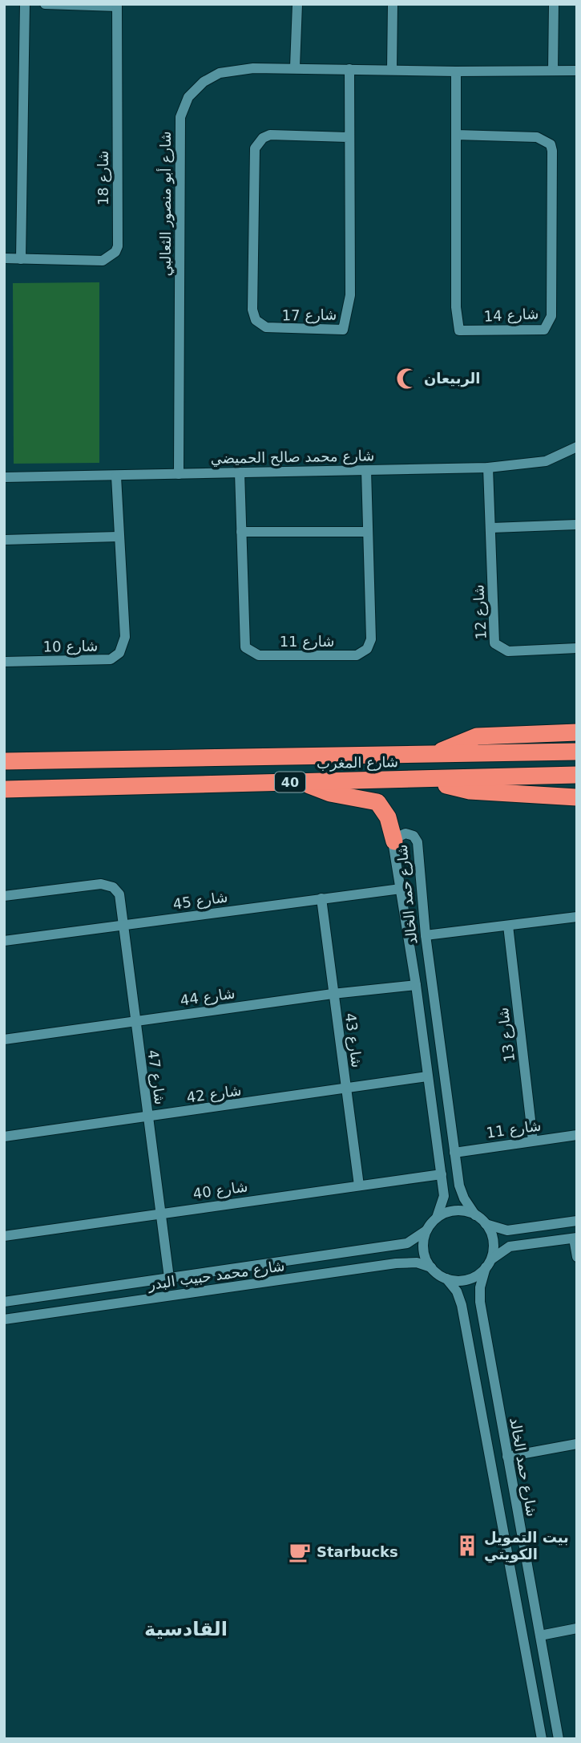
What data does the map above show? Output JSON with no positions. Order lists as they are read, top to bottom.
{
  "streets": {
    "highway": ["شارع المغرب", "40"],
    "street": [
      "شارع 18",
      "شارع أبو منصور الثعالبي",
      "شارع 17",
      "شارع 14",
      "شارع محمد صالح الحميضي",
      "شارع 12",
      "شارع 11",
      "شارع 10",
      "شارع حمد الخالد",
      "شارع 45",
      "شارع 44",
      "شارع 13",
      "شارع 43",
      "شارع 47",
      "شارع 42",
      "شارع 40",
      "شارع محمد حبيب البدر"
    ]
  },
  "crossings": [
    ["شارع أبو منصور الثعالبي", "شارع 17"],
    ["شارع أبو منصور الثعالبي", "شارع 14"],
    ["شارع أبو منصور الثعالبي", "شارع محمد صالح الحميضي"],
    ["شارع محمد صالح الحميضي", "شارع 12"],
    ["شارع محمد صالح الحميضي", "شارع 11"],
    ["شارع محمد صالح الحميضي", "شارع 10"],
    ["شارع 11", "شارع حمد الخالد"],
    ["شارع 11", "شارع 13"],
    ["شارع حمد الخالد", "شارع 45"],
    ["شارع حمد الخالد", "شارع 44"],
    ["شارع حمد الخالد", "شارع 42"],
    ["شارع حمد الخالد", "شارع 40"],
    ["شارع حمد الخالد", "شارع محمد حبيب البدر"],
    ["شارع 45", "شارع 43"],
    ["شارع 45", "شارع 47"],
    ["شارع 44", "شارع 43"],
    ["شارع 44", "شارع 47"],
    ["شارع 43", "شارع 42"],
    ["شارع 43", "شارع 40"],
    ["شارع 47", "شارع 42"],
    ["شارع 47", "شارع 40"],
    ["شارع 47", "شارع محمد حبيب البدر"]
  ],
  "districts": ["القادسية"],
  "places": {
    "mosque": ["الربيعان"],
    "building": ["بيت التمويل الكويتي"],
    "cafe": ["Starbucks"]
  }
}
